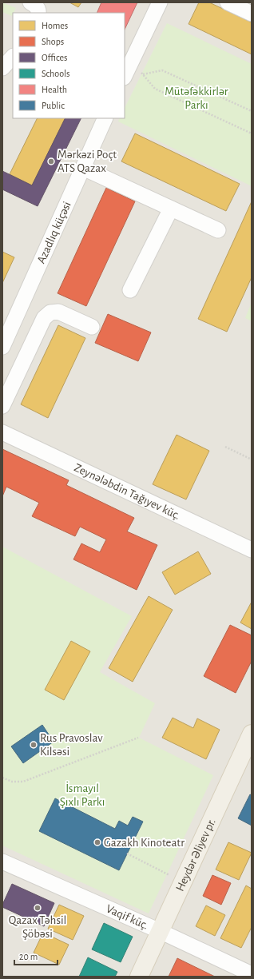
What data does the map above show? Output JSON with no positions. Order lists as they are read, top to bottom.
{
  "streets": {
    "main road": ["Heydər Əliyev pr."],
    "street": ["Azadlıq küçəsi", "Zeynələbdin Tağıyev küç.", "Vaqif küç."]
  },
  "crossings": [
    ["Heydər Əliyev pr.", "Vaqif küç."]
  ],
  "parks": ["Mütəfəkkirlər Parkı", "İsmayıl Şıxlı Parkı"],
  "places": [
    "Mərkəzi Poçt ATS Qazax",
    "Rus Pravoslav Kilsəsi",
    "Gazakh Kinoteatr",
    "Qazax Təhsil Şöbəsi"
  ],
  "legend": [
    "Homes",
    "Shops",
    "Offices",
    "Schools",
    "Health",
    "Public"
  ],
  "scale_bar": "20 m"
}
